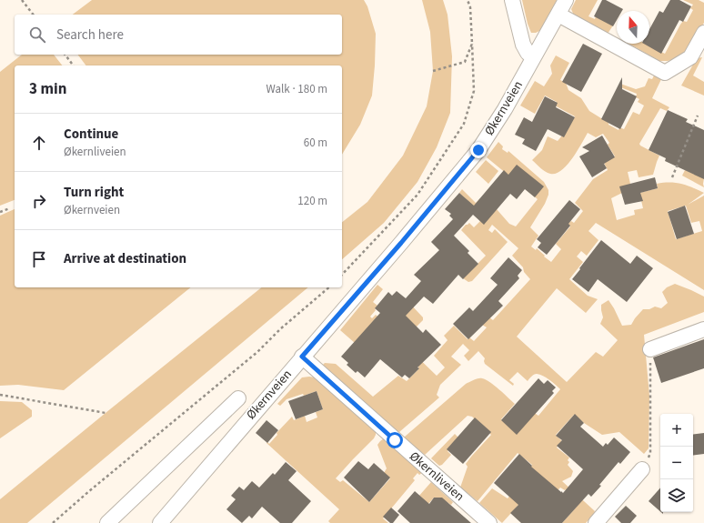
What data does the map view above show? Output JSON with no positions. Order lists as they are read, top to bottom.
{
  "streets": {
    "street": ["Økernveien", "Økernliveien"]
  },
  "crossings": [
    ["Økernveien", "Økernliveien"]
  ],
  "north": "top",
  "page": {
    "search": "Search here",
    "heading": ["3 min", "Walk · 180 m"],
    "list": [
      ["Continue", "Økernliveien", "60 m"],
      ["Turn right", "Økernveien", "120 m"],
      "Arrive at destination"
    ],
    "map_buttons": ["+", "−"]
  }
}
